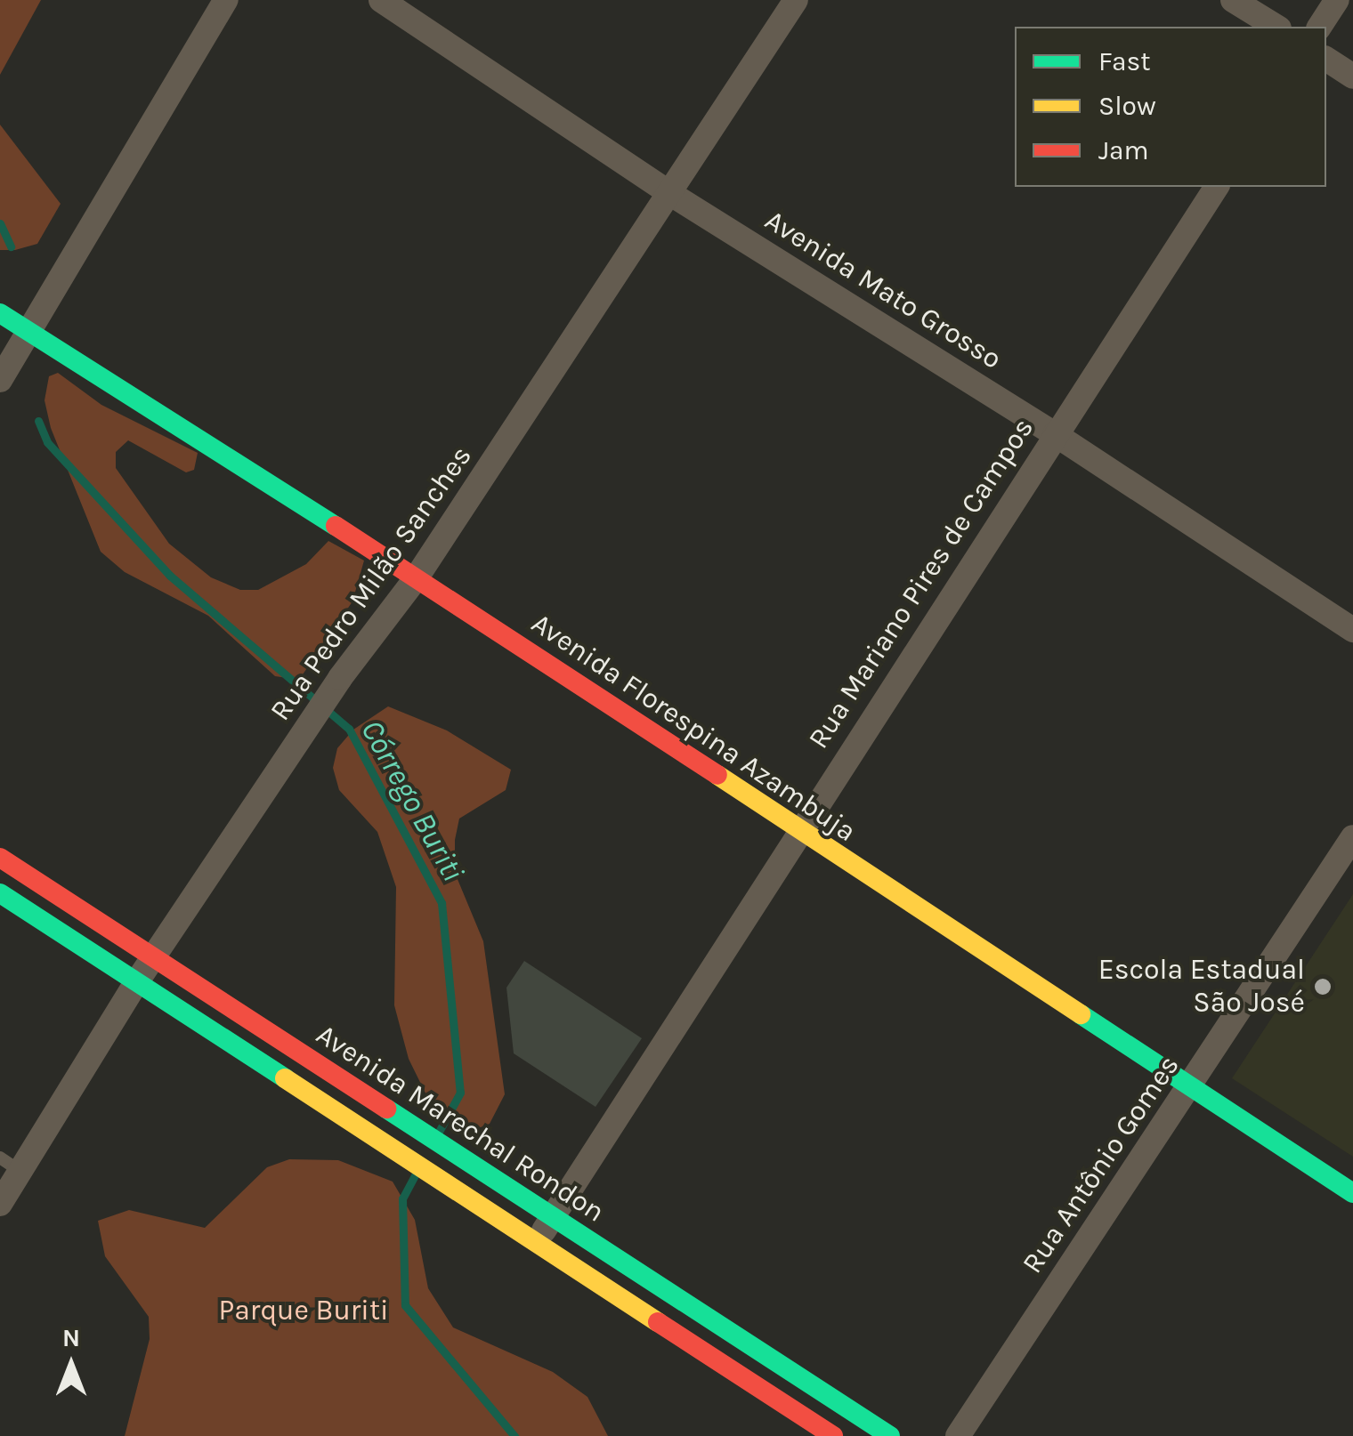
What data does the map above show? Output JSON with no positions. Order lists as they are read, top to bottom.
{
  "streets": {
    "main road": ["Avenida Florespina Azambuja", "Avenida Marechal Rondon"],
    "street": [
      "Avenida Mato Grosso",
      "Rua Pedro Milão Sanches",
      "Rua Mariano Pires de Campos",
      "Rua Antônio Gomes"
    ]
  },
  "crossings": [
    ["Avenida Mato Grosso", "Rua Pedro Milão Sanches"],
    ["Avenida Mato Grosso", "Rua Mariano Pires de Campos"],
    ["Rua Pedro Milão Sanches", "Avenida Florespina Azambuja"],
    ["Rua Pedro Milão Sanches", "Avenida Marechal Rondon"],
    ["Rua Mariano Pires de Campos", "Avenida Florespina Azambuja"],
    ["Rua Mariano Pires de Campos", "Avenida Marechal Rondon"],
    ["Avenida Florespina Azambuja", "Rua Antônio Gomes"]
  ],
  "water": ["Córrego Buriti"],
  "parks": ["Parque Buriti"],
  "places": ["Escola Estadual São José"],
  "legend": ["Fast", "Slow", "Jam"],
  "north": "top"
}
